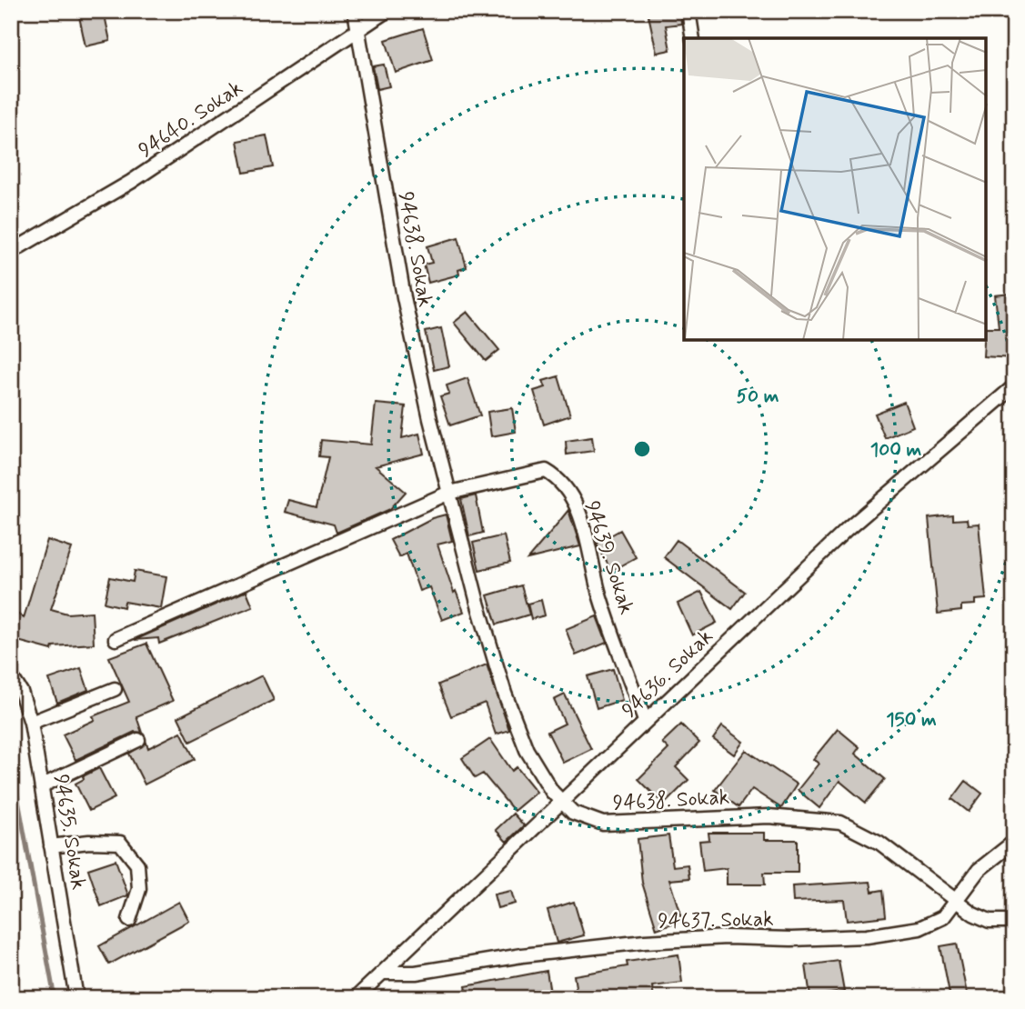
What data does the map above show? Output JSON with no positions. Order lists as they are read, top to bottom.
{
  "streets": {
    "street": [
      "94640. Sokak",
      "94638. Sokak",
      "94639. Sokak",
      "94636. Sokak",
      "94635. Sokak",
      "94637. Sokak"
    ]
  },
  "crossings": [
    ["94640. Sokak", "94638. Sokak"],
    ["94638. Sokak", "94639. Sokak"],
    ["94638. Sokak", "94636. Sokak"],
    ["94638. Sokak", "94637. Sokak"],
    ["94639. Sokak", "94636. Sokak"],
    ["94636. Sokak", "94637. Sokak"]
  ],
  "rings": ["50 m", "100 m", "150 m"]
}
